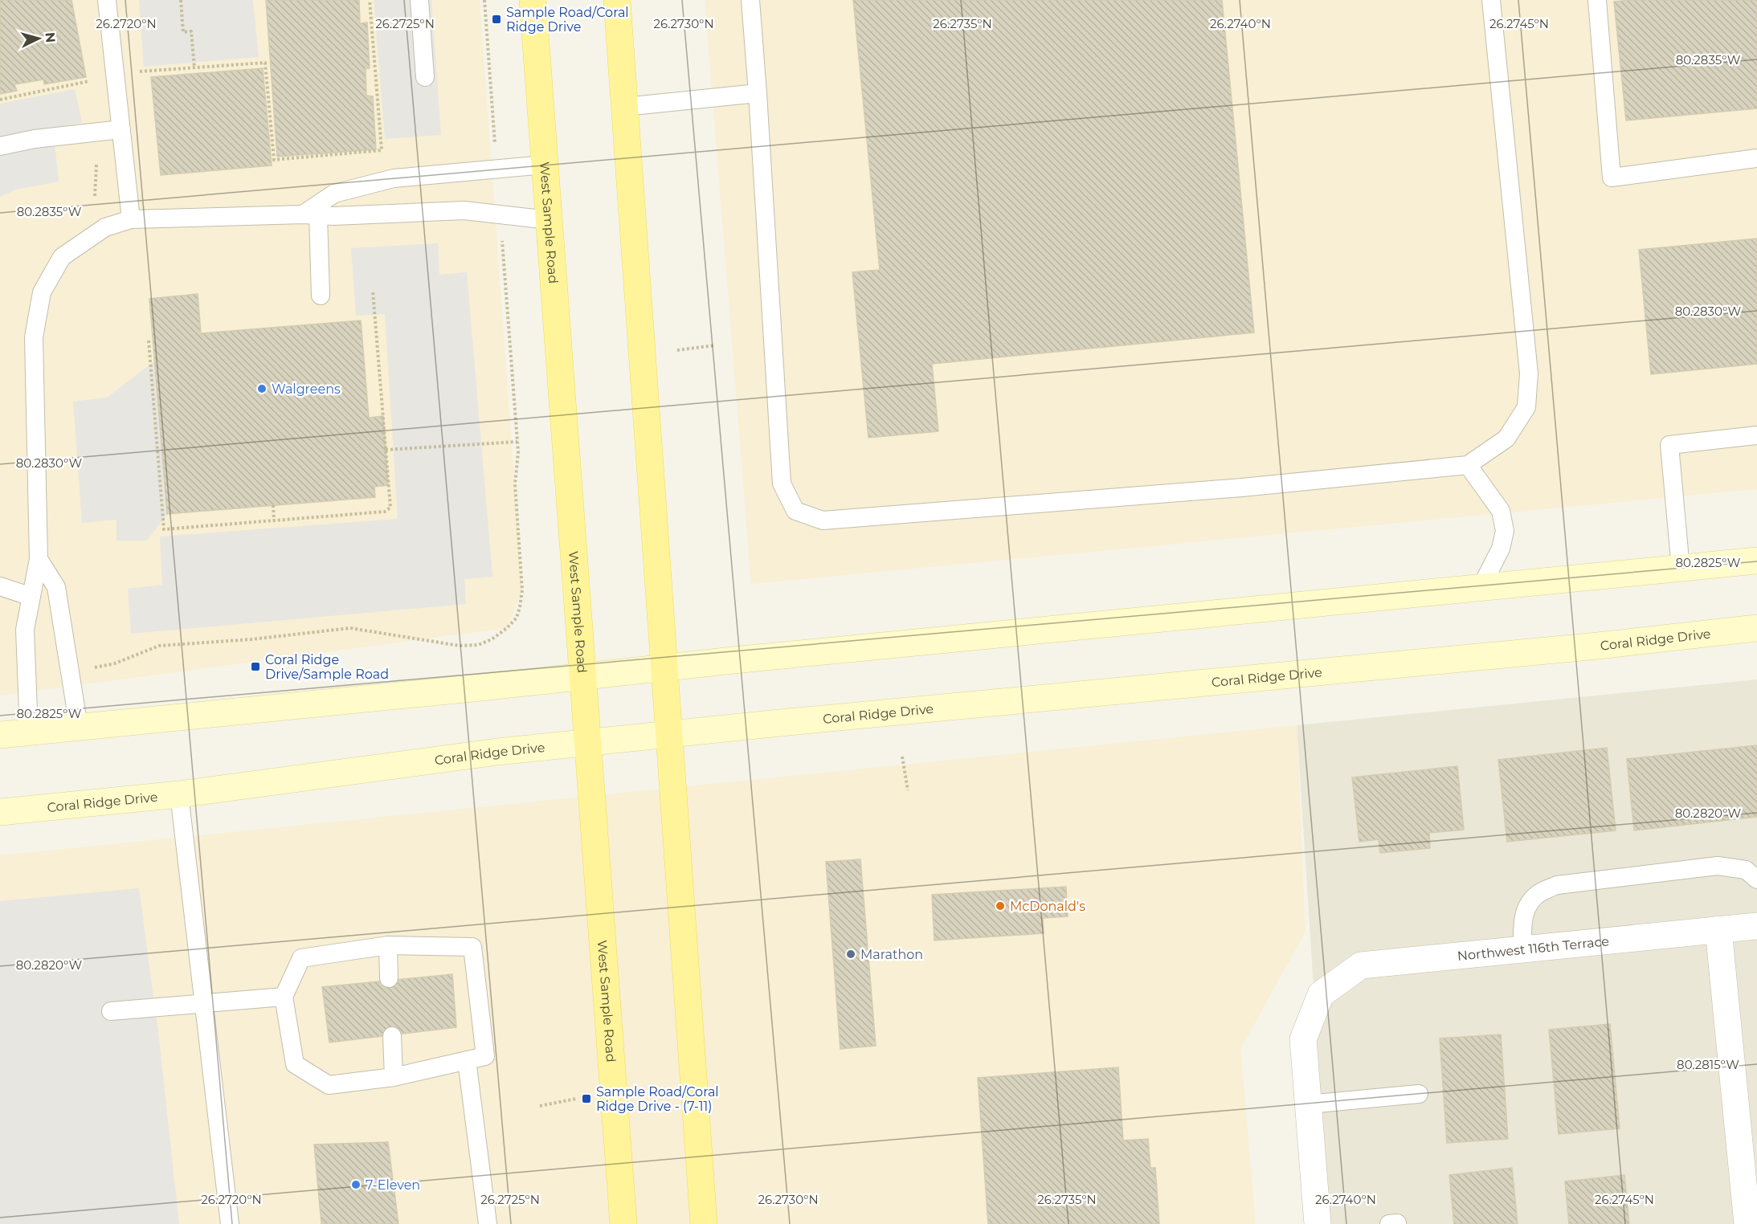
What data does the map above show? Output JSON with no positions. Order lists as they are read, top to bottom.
{
  "streets": {
    "main road": ["West Sample Road", "Coral Ridge Drive"],
    "street": ["Northwest 116th Terrace"]
  },
  "crossings": [
    ["West Sample Road", "Coral Ridge Drive"]
  ],
  "places": {
    "transit": ["Sample Road/Coral Ridge Drive", "Coral Ridge Drive/Sample Road", "Sample Road/Coral Ridge Drive - (7-11)"],
    "other": [
      "Walgreens",
      "McDonald's",
      "Marathon",
      "7-Eleven"
    ]
  },
  "north": "right",
  "coordinates": [
    "26.2720°N",
    "26.2725°N",
    "26.2730°N",
    "26.2735°N",
    "26.2740°N",
    "26.2745°N",
    "80.2835°W",
    "80.2830°W",
    "80.2825°W",
    "80.2820°W",
    "80.2815°W"
  ]
}
